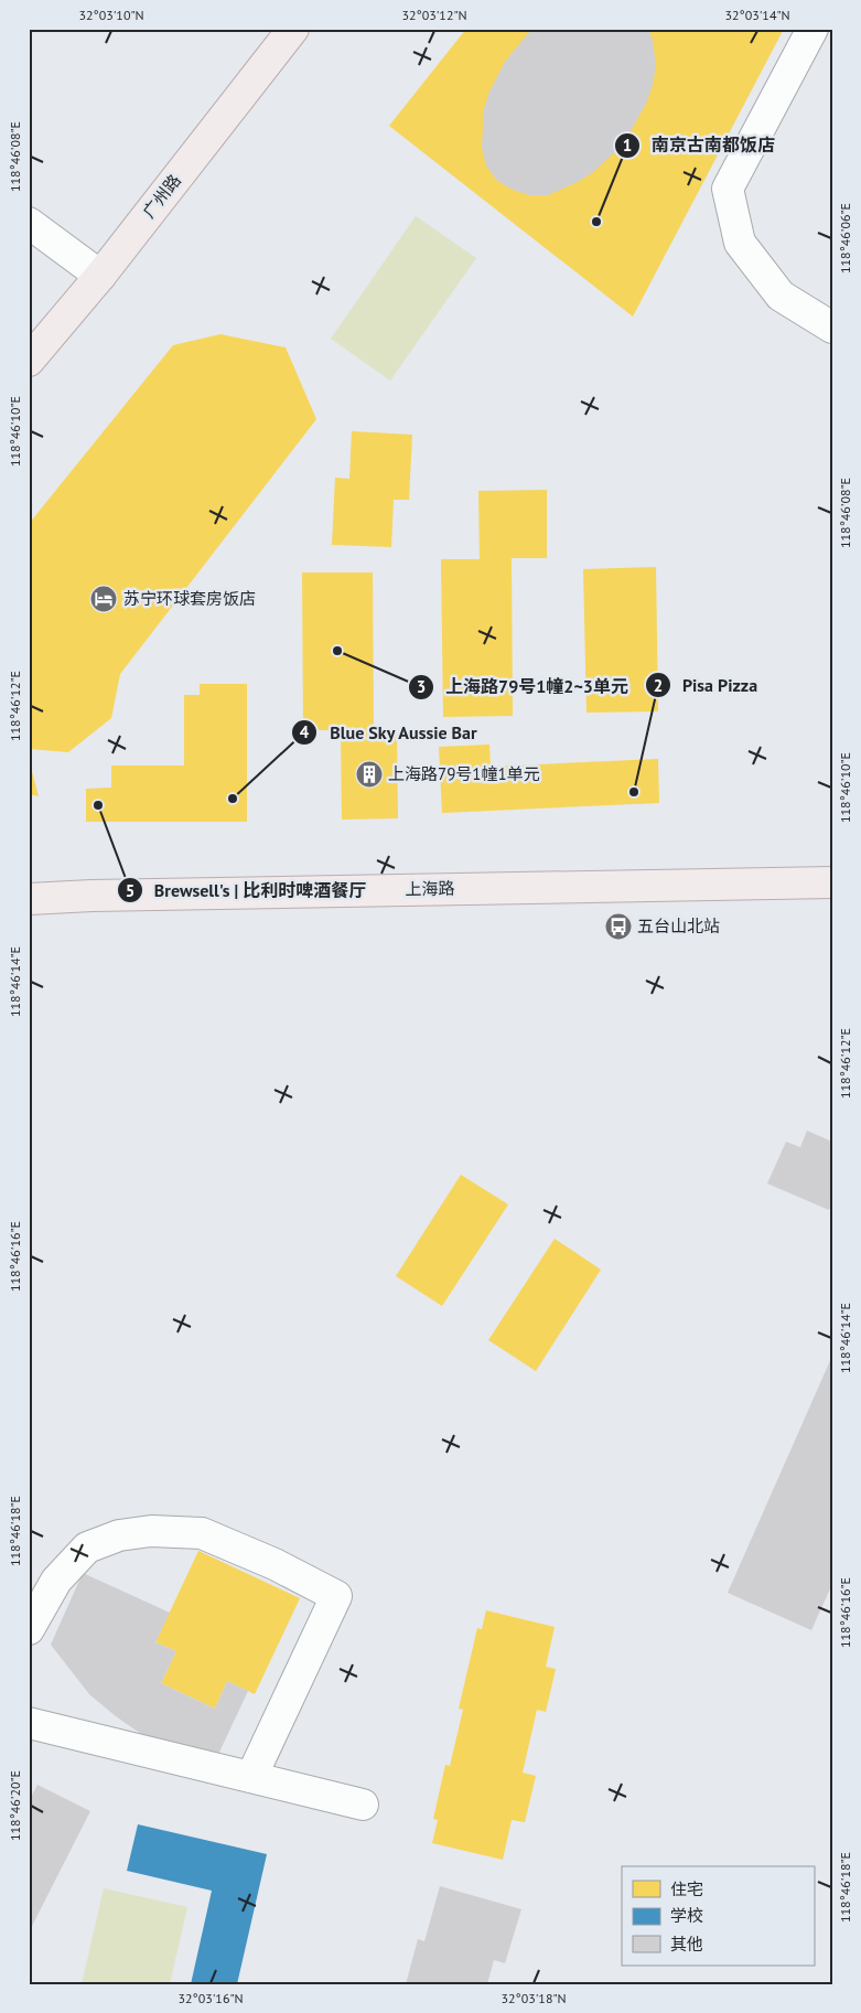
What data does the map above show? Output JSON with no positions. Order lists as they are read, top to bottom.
{
  "streets": {
    "main road": ["广州路", "上海路"]
  },
  "places": {
    "other": [
      "南京古南都饭店",
      "上海路79号1幢2~3单元",
      "Pisa Pizza",
      "Blue Sky Aussie Bar",
      "Brewsell's | 比利时啤酒餐厅"
    ],
    "hotel": ["苏宁环球套房饭店"],
    "building": ["上海路79号1幢1单元"],
    "bus stop": ["五台山北站"]
  },
  "legend": ["住宅", "学校", "其他"],
  "coordinates": [
    "32°03'10\"N",
    "32°03'12\"N",
    "32°03'14\"N",
    "118°46'08\"E",
    "118°46'06\"E",
    "118°46'10\"E",
    "118°46'12\"E",
    "118°46'14\"E",
    "118°46'16\"E",
    "118°46'18\"E",
    "118°46'20\"E",
    "32°03'16\"N",
    "32°03'18\"N"
  ]
}
